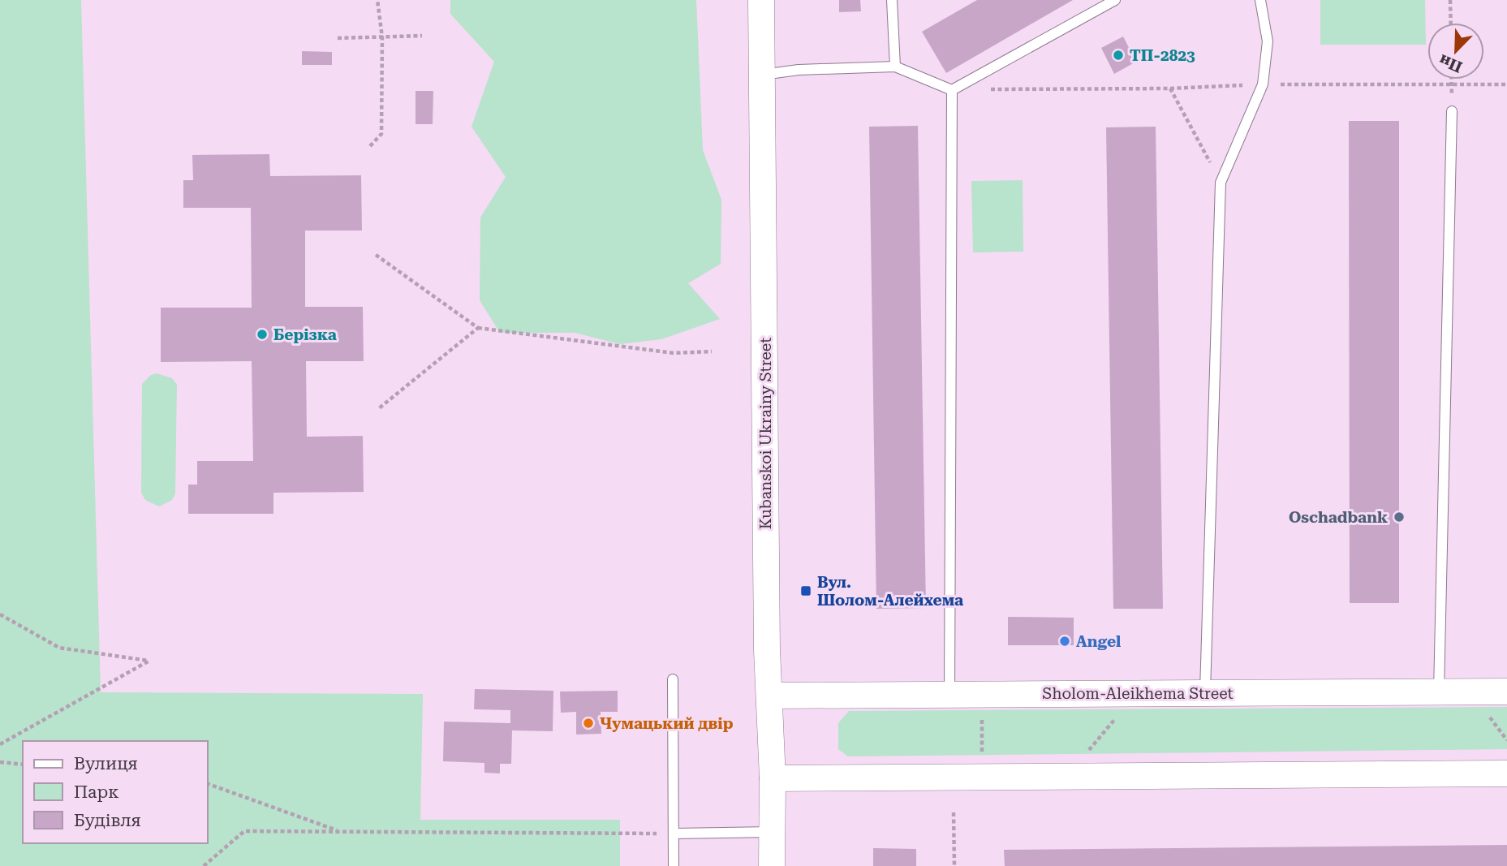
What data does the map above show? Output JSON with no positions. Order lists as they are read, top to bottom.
{
  "streets": {
    "street": ["Kubanskoi Ukrainy Street", "Sholom-Aleikhema Street"]
  },
  "crossings": [
    ["Kubanskoi Ukrainy Street", "Sholom-Aleikhema Street"]
  ],
  "places": {
    "other": [
      "ТП-2823",
      "Берізка",
      "Oschadbank",
      "Angel",
      "Чумацький двір"
    ],
    "transit": ["Вул. Шолом-Алейхема"]
  },
  "legend": ["Вулиця", "Парк", "Будівля"],
  "north": "bottom left"
}
